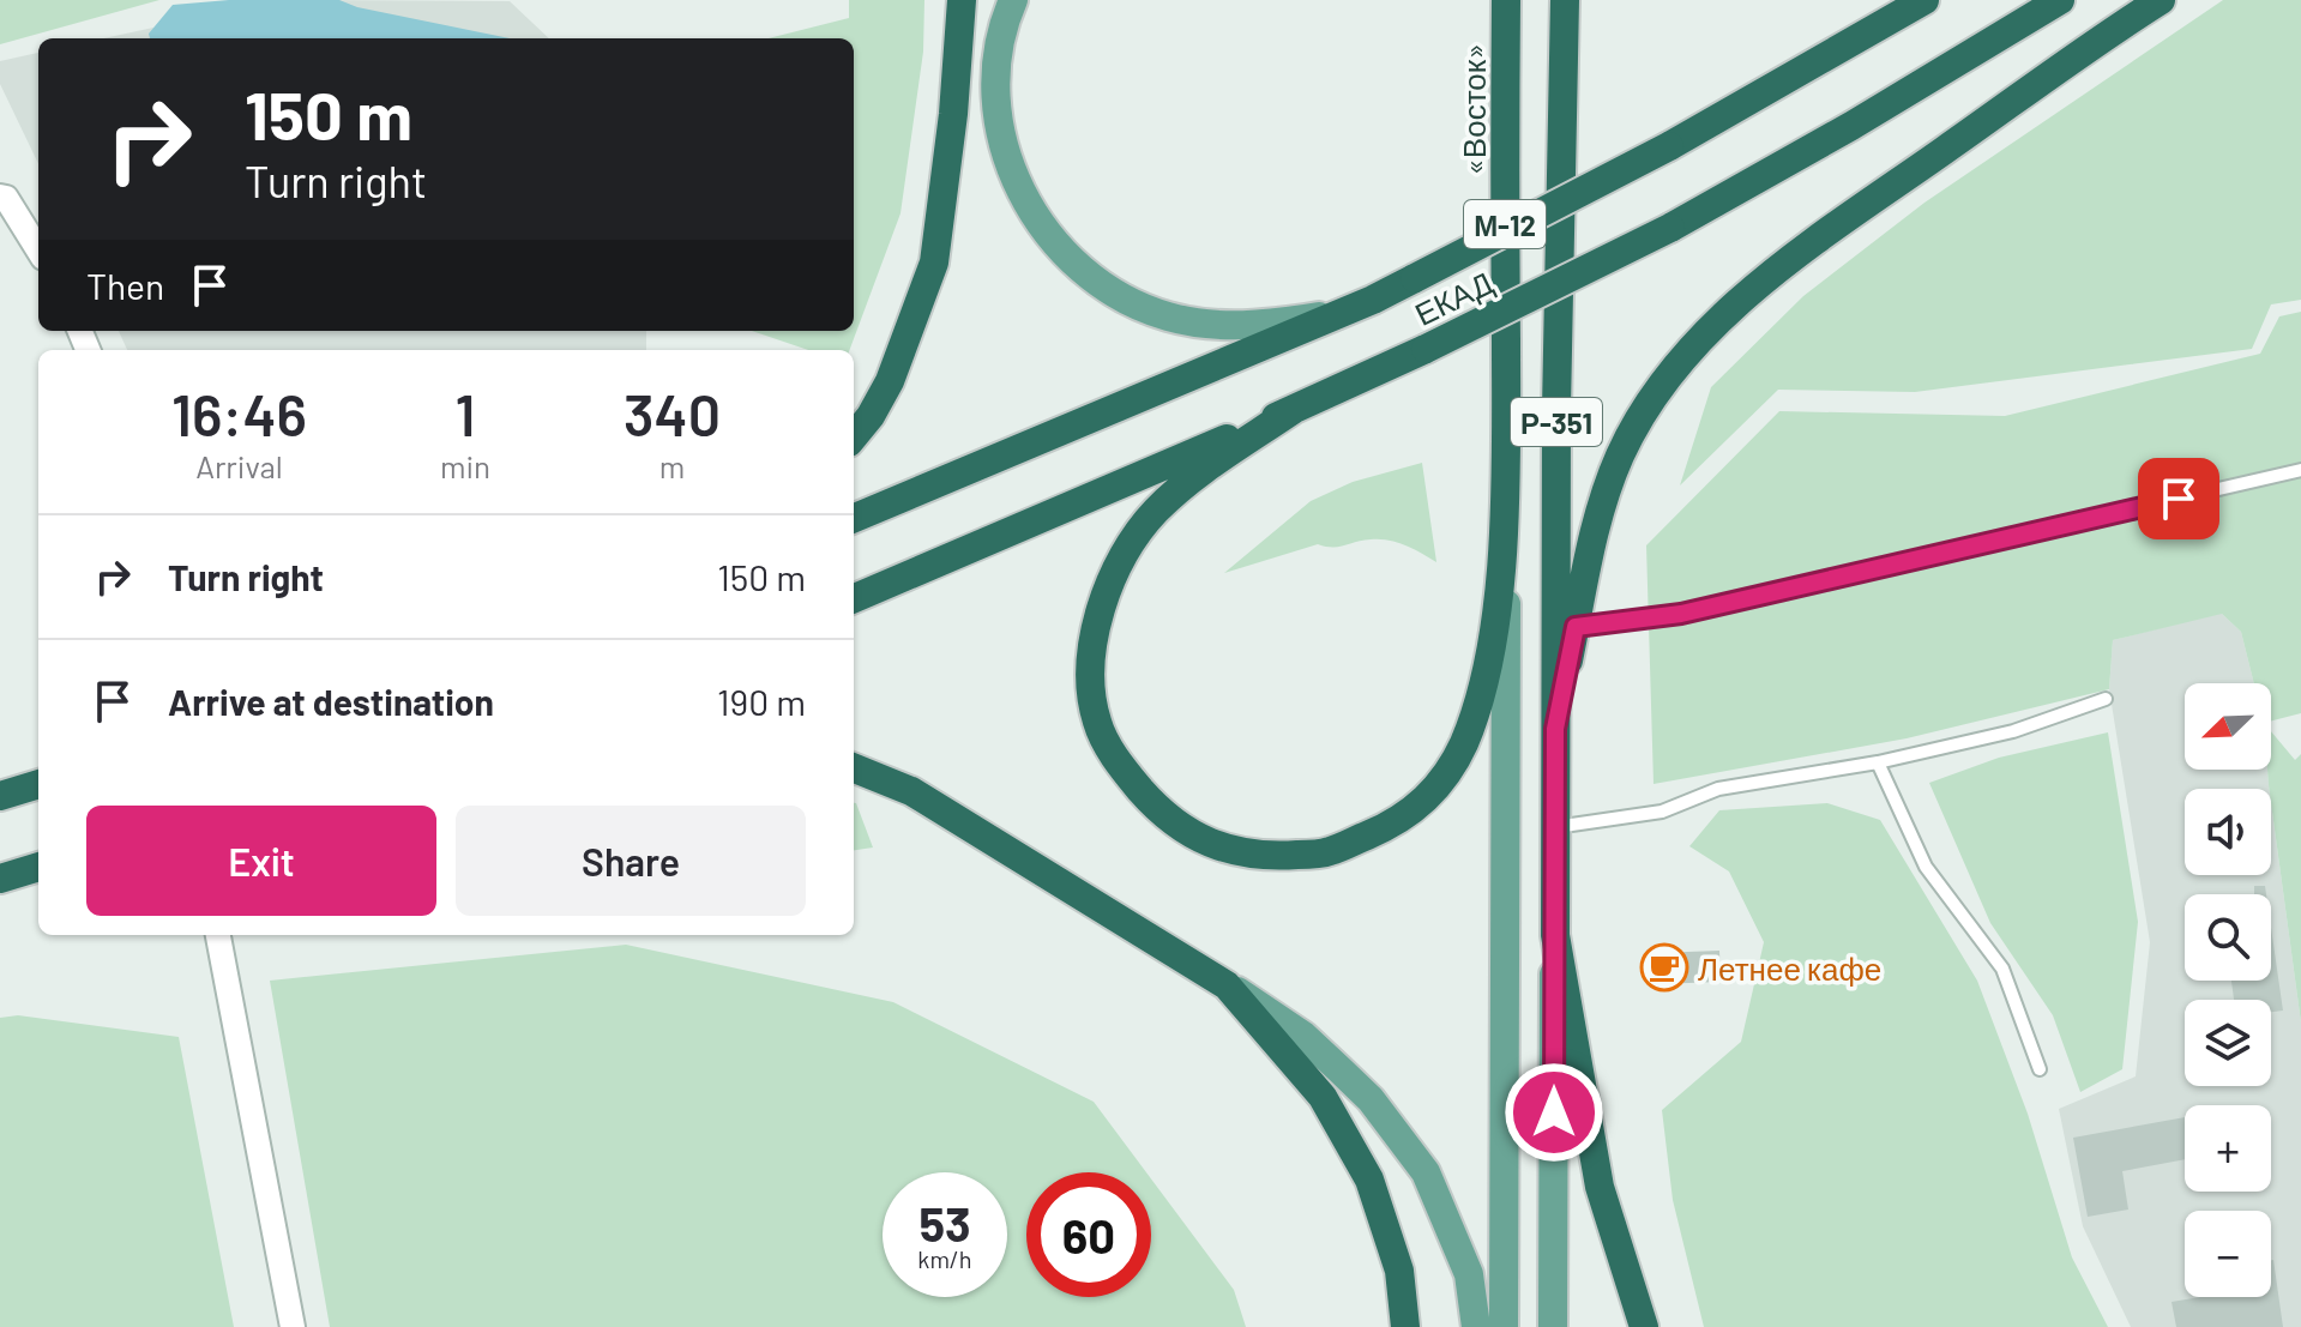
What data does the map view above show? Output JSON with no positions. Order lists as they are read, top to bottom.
{
  "streets": {
    "highway": [
      "«Восток»",
      "М-12",
      "ЕКАД",
      "Р-351"
    ]
  },
  "crossings": [
    ["«Восток»", "ЕКАД"],
    ["«Восток»", "Р-351"]
  ],
  "places": {
    "cafe": ["Летнее кафе"]
  },
  "north": "bottom left",
  "page": {
    "turn": ["150 m", "Turn right"],
    "then": "Then",
    "eta": [
      "16:46",
      "Arrival",
      "1",
      "min",
      "340",
      "m"
    ],
    "list": [
      {
        "name": "Turn right",
        "value": "150 m"
      },
      {
        "name": "Arrive at destination",
        "value": "190 m"
      }
    ],
    "map_buttons": ["+", "−"],
    "buttons": ["Exit", "Share"],
    "speed": "53 km/h",
    "limit": "60"
  }
}
